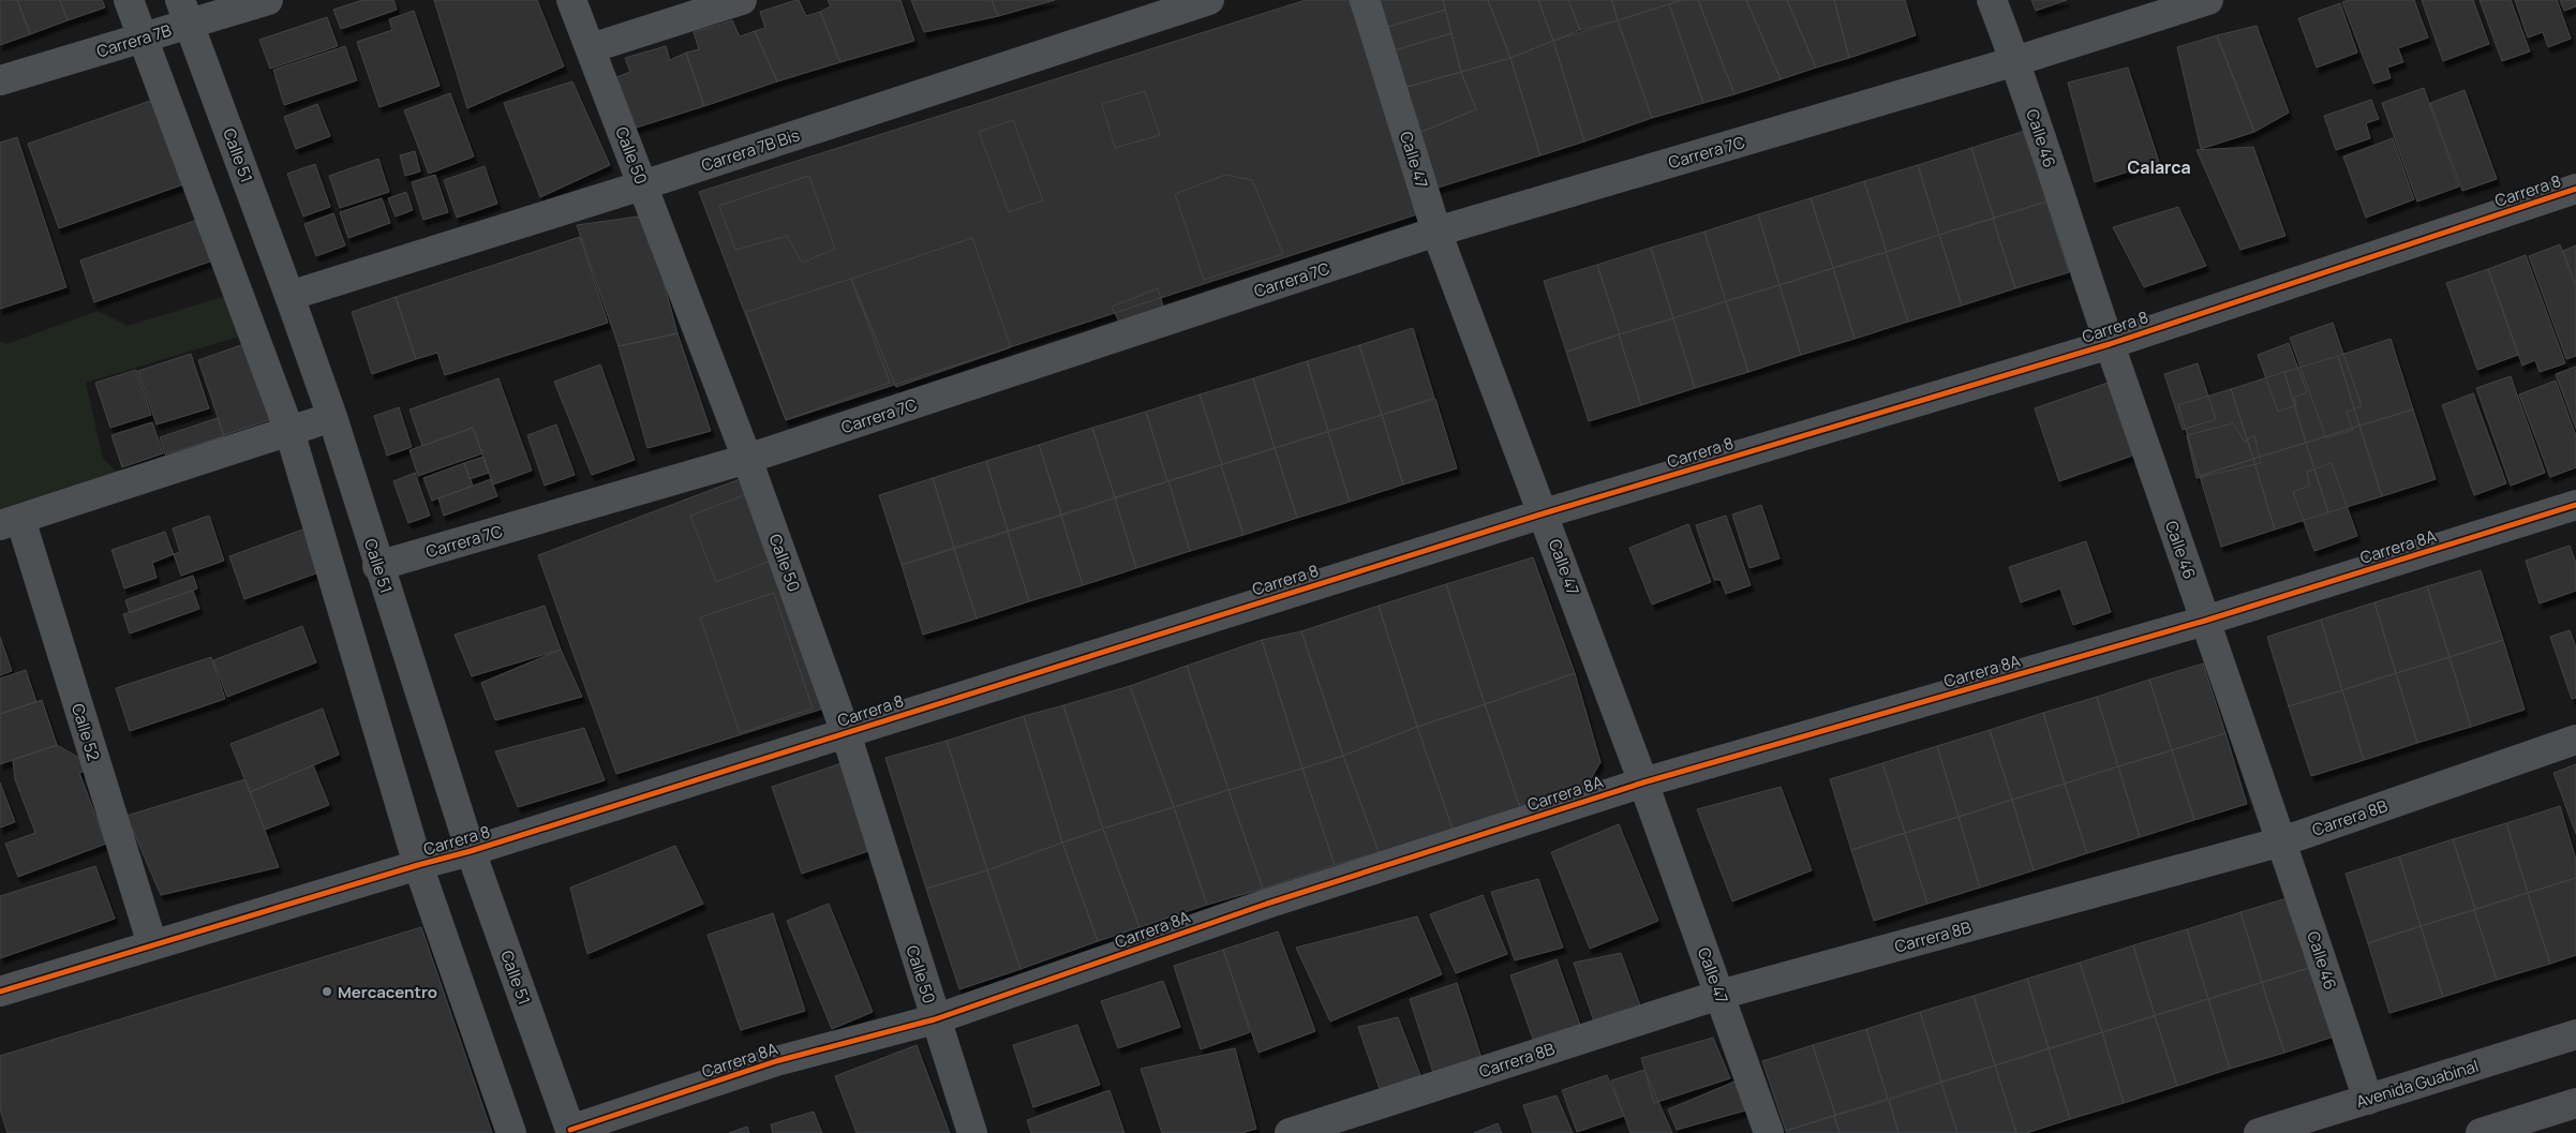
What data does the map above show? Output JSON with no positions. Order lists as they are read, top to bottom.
{
  "streets": {
    "main road": ["Avenida Guabinal"],
    "street": [
      "Carrera 7B",
      "Calle 46",
      "Carrera 7B Bis",
      "Carrera 7C",
      "Calle 51",
      "Calle 50",
      "Calle 47",
      "Carrera 8",
      "Carrera 8A",
      "Calle 52",
      "Carrera 8B"
    ]
  },
  "crossings": [
    ["Carrera 7B", "Calle 51"],
    ["Calle 46", "Carrera 7C"],
    ["Calle 46", "Carrera 8"],
    ["Calle 46", "Carrera 8A"],
    ["Calle 46", "Carrera 8B"],
    ["Calle 46", "Avenida Guabinal"],
    ["Carrera 7B Bis", "Calle 51"],
    ["Carrera 7B Bis", "Calle 50"],
    ["Carrera 7C", "Calle 51"],
    ["Carrera 7C", "Calle 50"],
    ["Carrera 7C", "Calle 47"],
    ["Calle 51", "Carrera 8"],
    ["Calle 51", "Carrera 8A"],
    ["Calle 50", "Carrera 8"],
    ["Calle 50", "Carrera 8A"],
    ["Calle 47", "Carrera 8"],
    ["Calle 47", "Carrera 8A"],
    ["Calle 47", "Carrera 8B"],
    ["Carrera 8", "Calle 52"]
  ],
  "districts": ["Calarca"],
  "places": ["Mercacentro"]
}
